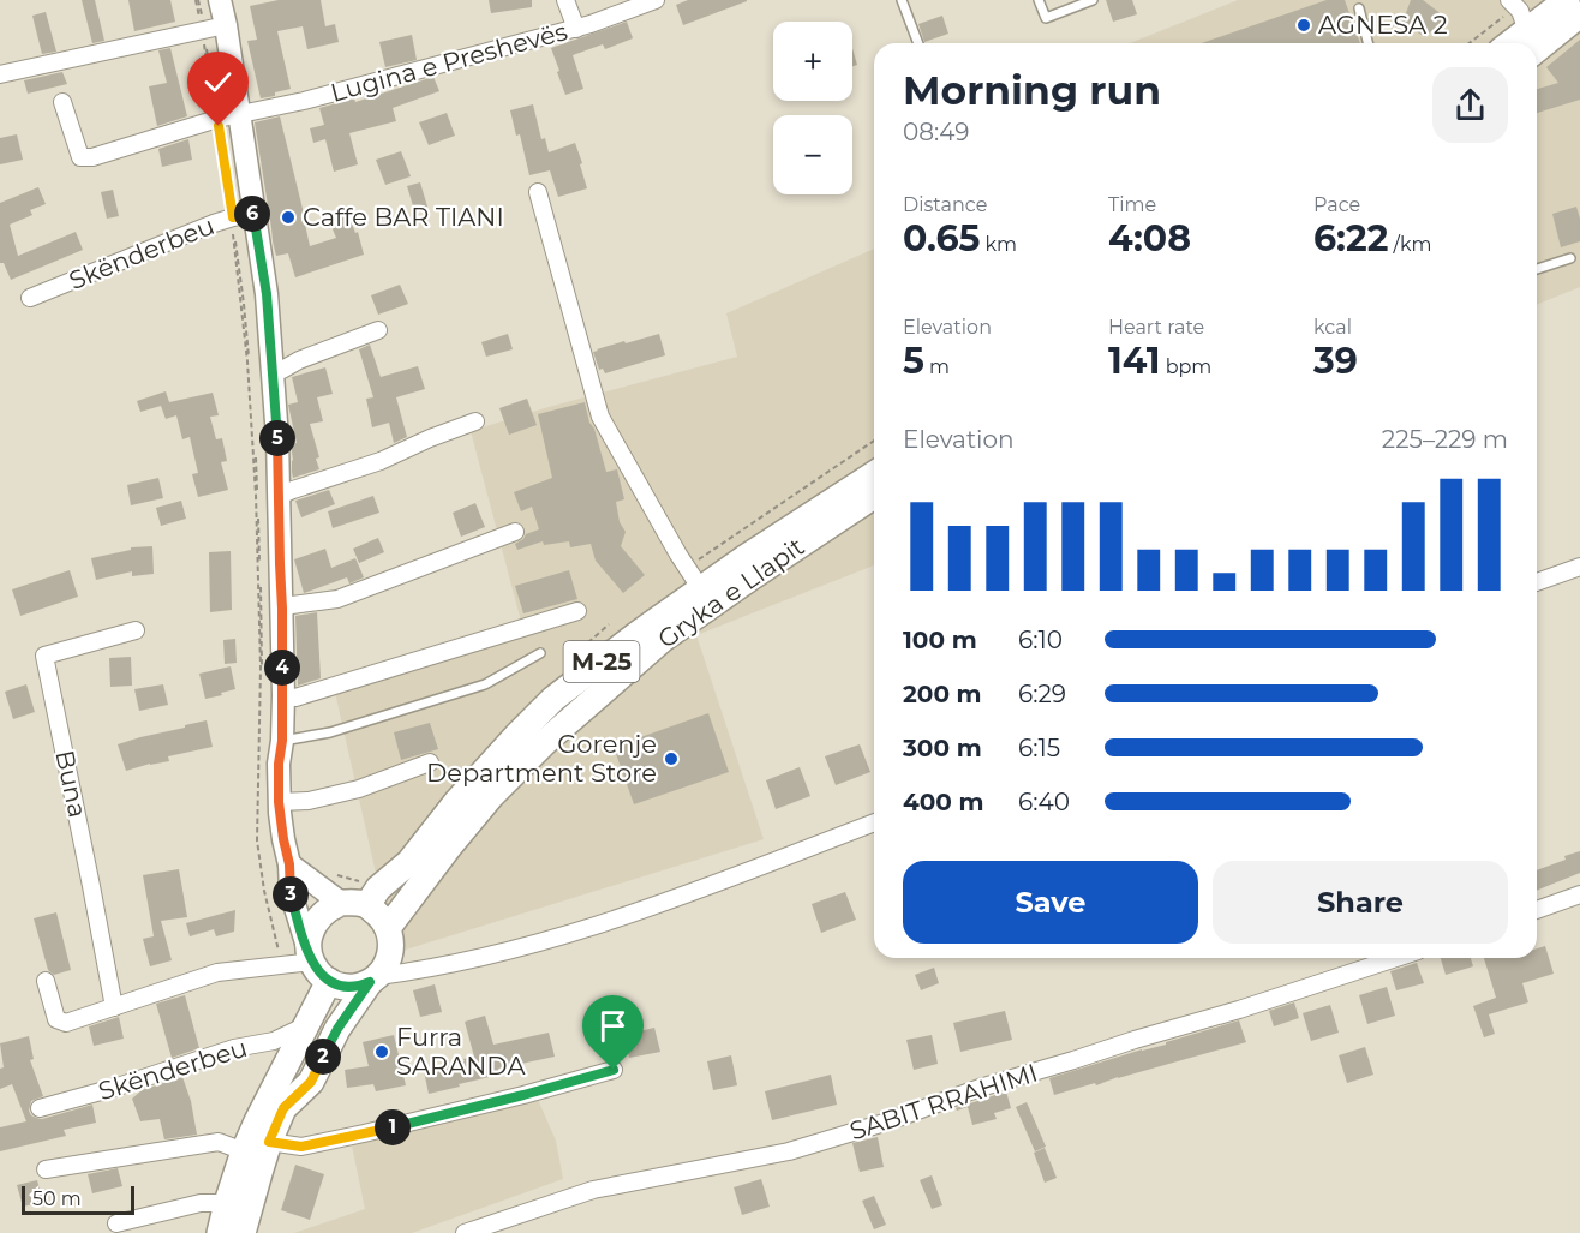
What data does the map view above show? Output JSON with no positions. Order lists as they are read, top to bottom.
{
  "streets": {
    "main road": ["Gryka e Llapit", "M-25"],
    "street": [
      "Lugina e Preshevës",
      "Skënderbeu",
      "Buna",
      "SABIT RRAHIMI"
    ]
  },
  "places": [
    "AGNESA 2",
    "Caffe BAR TIANI",
    "Gorenje Department Store",
    "Furra SARANDA"
  ],
  "scale_bar": "50 m",
  "page": {
    "map_buttons": ["+", "−"],
    "heading": ["Morning run", "08:49"],
    "stats": [
      ["Distance", "0.65 km"],
      ["Time", "4:08"],
      ["Pace", "6:22 /km"],
      ["Elevation", "5 m"],
      ["Heart rate", "141 bpm"],
      ["kcal", "39"]
    ],
    "pins": [
      "6",
      "5",
      "4",
      "3",
      "2",
      "1"
    ],
    "chart": ["Elevation", "225–229 m"],
    "list": [
      {
        "name": "100 m",
        "note": "6:10"
      },
      {
        "name": "200 m",
        "note": "6:29"
      },
      {
        "name": "300 m",
        "note": "6:15"
      },
      {
        "name": "400 m",
        "note": "6:40"
      }
    ],
    "buttons": ["Save", "Share"],
    "scale": "50 m"
  }
}
